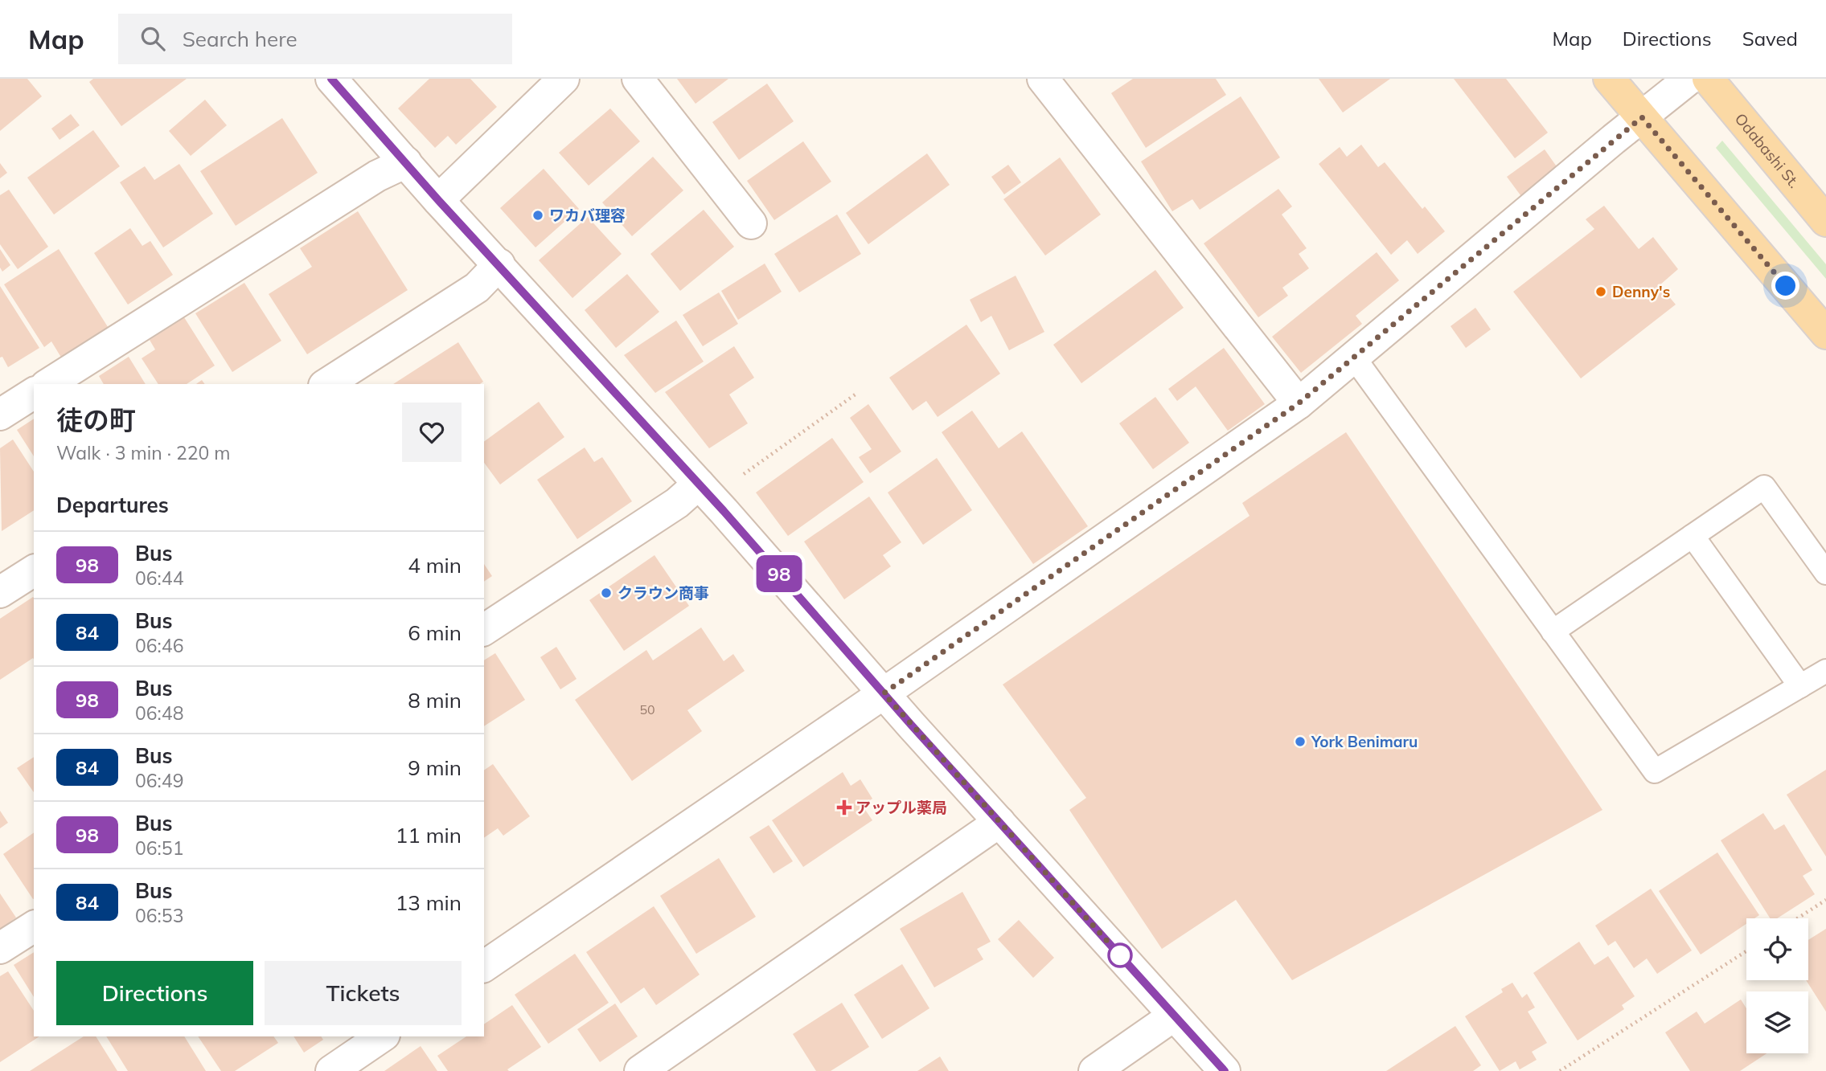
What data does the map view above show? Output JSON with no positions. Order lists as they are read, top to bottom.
{
  "streets": {
    "main road": ["Odabashi St."]
  },
  "places": {
    "other": [
      "ワカバ理容",
      "Denny's",
      "クラウン商事",
      "York Benimaru"
    ],
    "health": ["アップル薬局"]
  },
  "lines": ["bus line 98"],
  "house_numbers": ["50"],
  "page": {
    "header": "Map",
    "search": "Search here",
    "nav": ["Map", "Directions", "Saved"],
    "on_map": "98",
    "heading": [
      ["徒の町", "Walk · 3 min · 220 m"],
      "Departures"
    ],
    "list": [
      {
        "mark": "98",
        "name": "Bus",
        "note": "06:44",
        "value": "4 min"
      },
      {
        "mark": "84",
        "name": "Bus",
        "note": "06:46",
        "value": "6 min"
      },
      {
        "mark": "98",
        "name": "Bus",
        "note": "06:48",
        "value": "8 min"
      },
      {
        "mark": "84",
        "name": "Bus",
        "note": "06:49",
        "value": "9 min"
      },
      {
        "mark": "98",
        "name": "Bus",
        "note": "06:51",
        "value": "11 min"
      },
      {
        "mark": "84",
        "name": "Bus",
        "note": "06:53",
        "value": "13 min"
      }
    ],
    "buttons": ["Directions", "Tickets"]
  }
}
